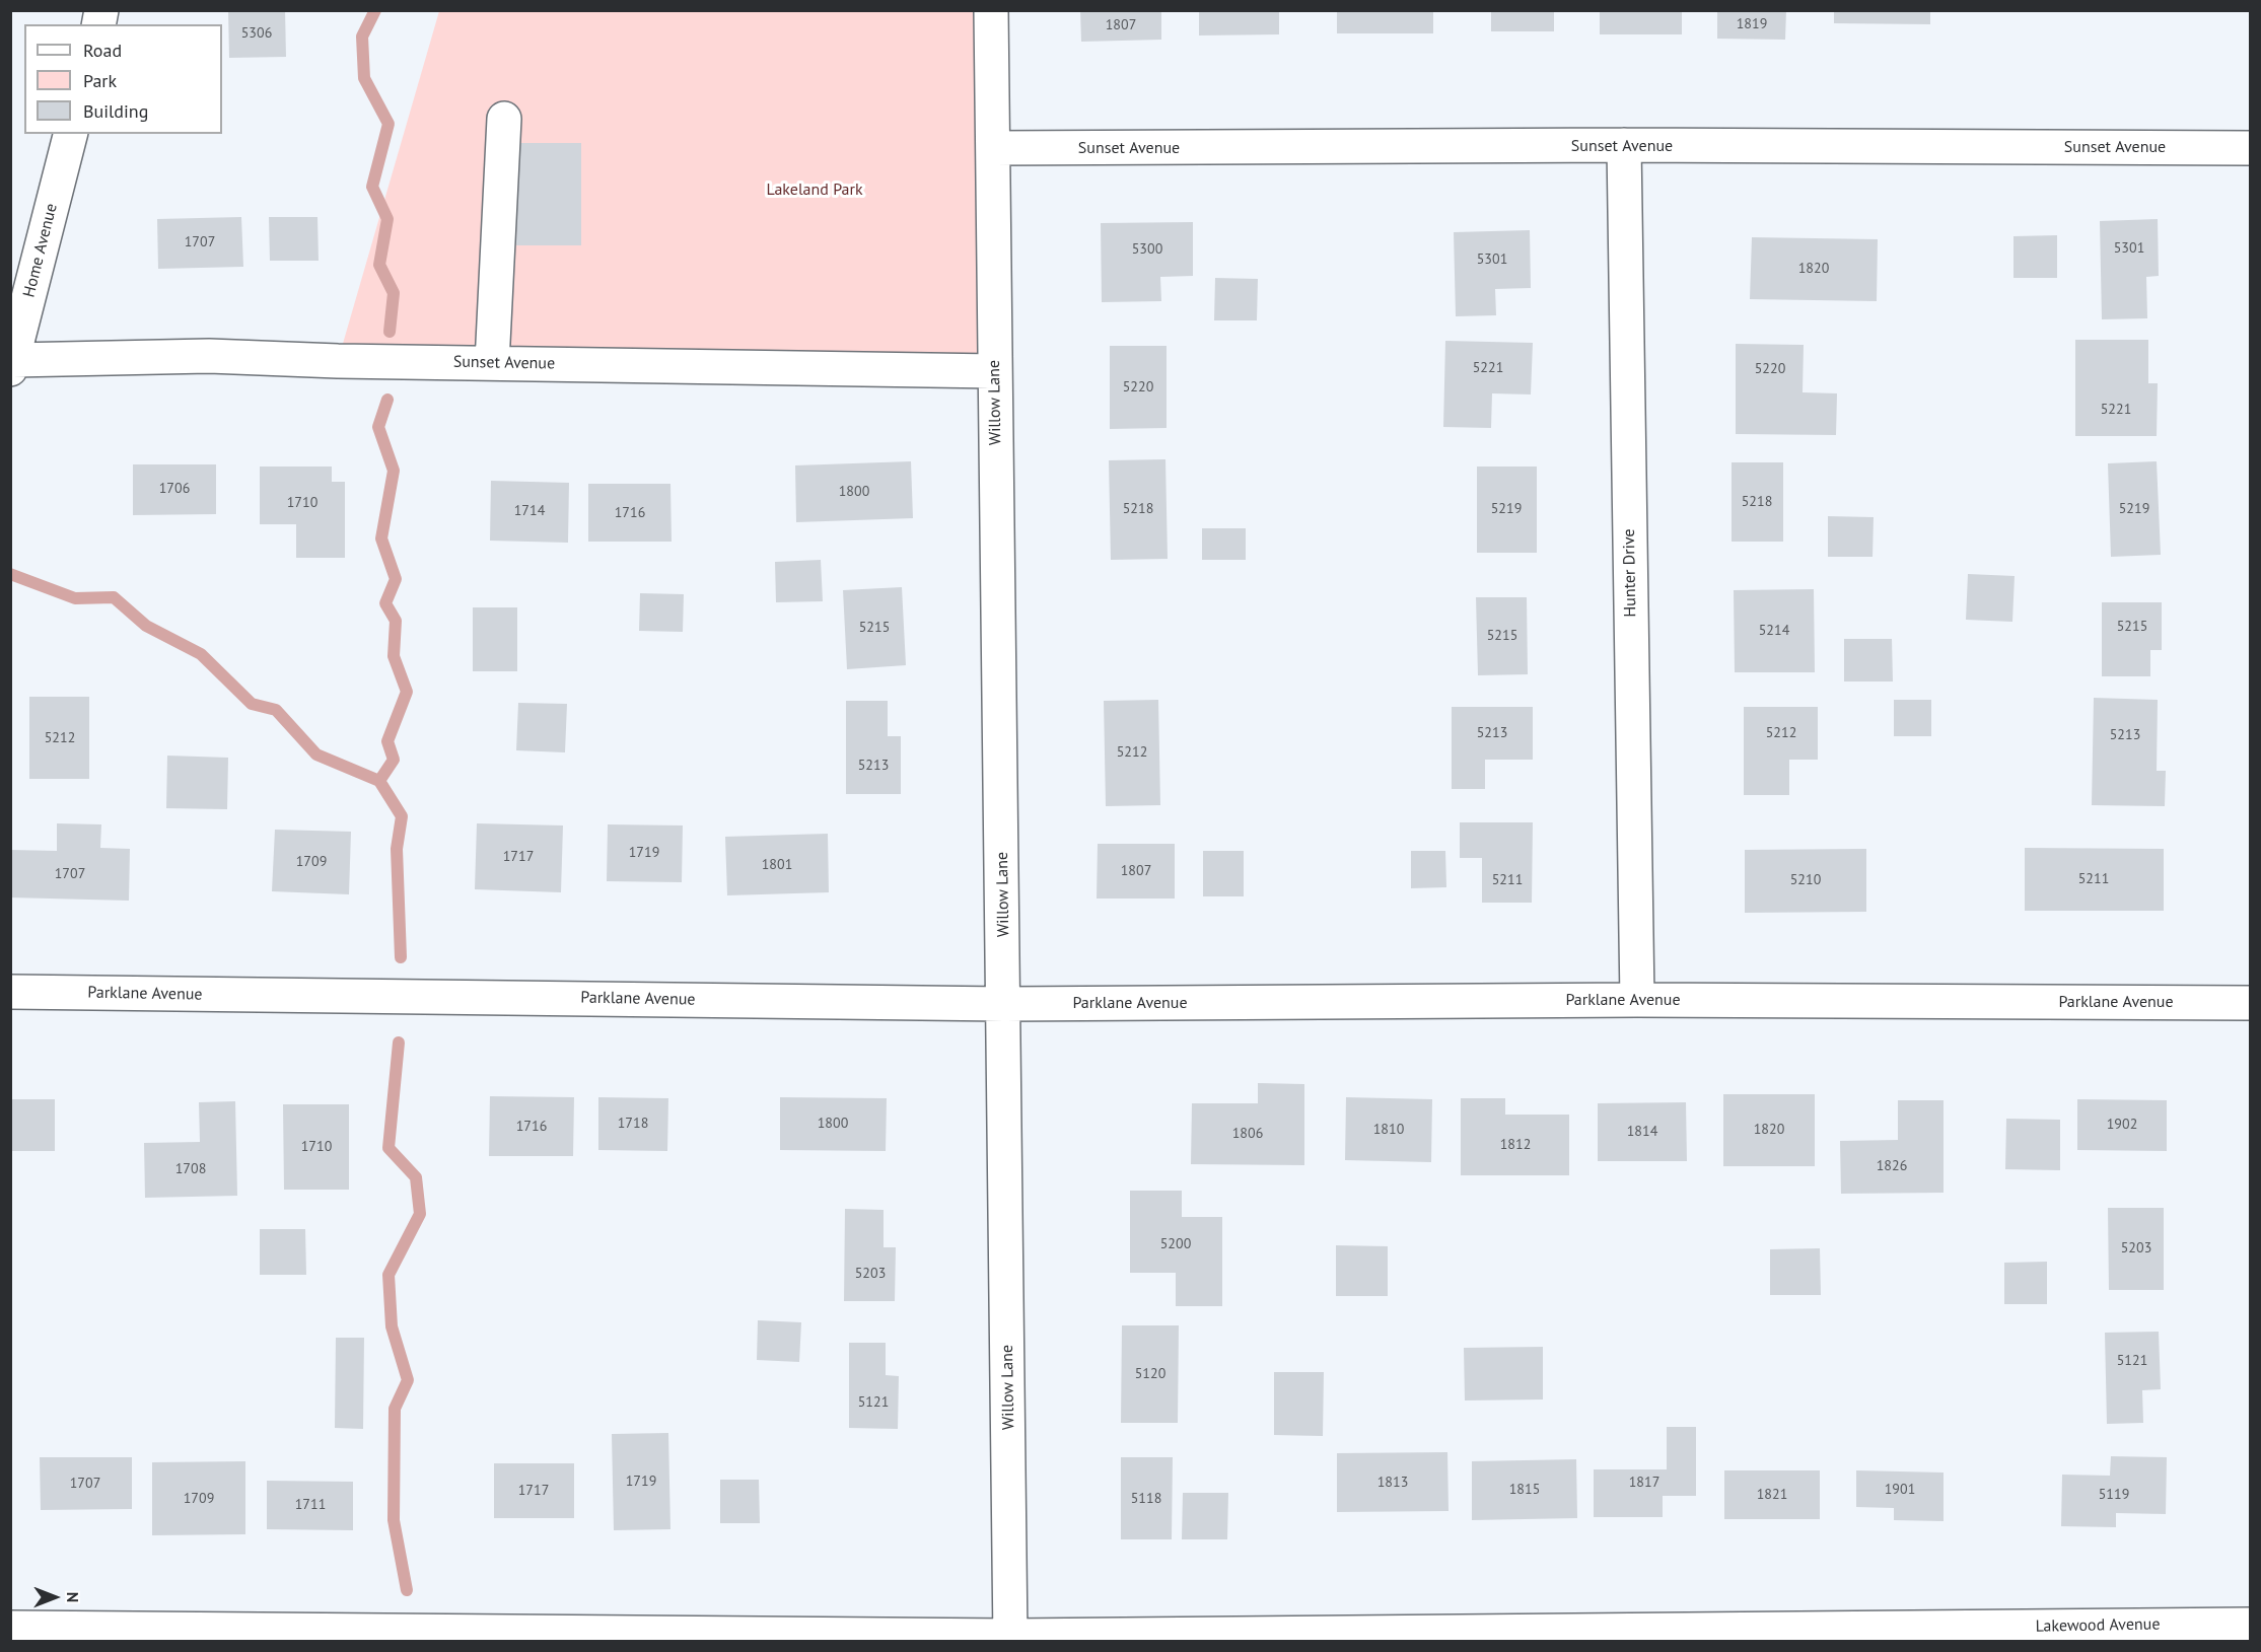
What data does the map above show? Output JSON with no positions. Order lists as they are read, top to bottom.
{
  "streets": {
    "street": [
      "Sunset Avenue",
      "Home Avenue",
      "Willow Lane",
      "Hunter Drive",
      "Parklane Avenue",
      "Lakewood Avenue"
    ]
  },
  "crossings": [
    ["Sunset Avenue", "Home Avenue"],
    ["Sunset Avenue", "Willow Lane"],
    ["Sunset Avenue", "Hunter Drive"],
    ["Willow Lane", "Parklane Avenue"],
    ["Willow Lane", "Lakewood Avenue"],
    ["Hunter Drive", "Parklane Avenue"]
  ],
  "parks": ["Lakeland Park"],
  "house_numbers": [
    "1819",
    "1807",
    "5306",
    "1707",
    "5301",
    "5300",
    "5301",
    "1820",
    "5221",
    "5220",
    "5220",
    "5221",
    "1706",
    "1800",
    "5218",
    "1710",
    "5218",
    "5219",
    "5219",
    "1714",
    "1716",
    "5215",
    "5215",
    "5214",
    "5215",
    "5213",
    "5212",
    "5213",
    "5212",
    "5212",
    "5213",
    "1719",
    "1717",
    "1709",
    "1801",
    "1807",
    "1707",
    "5211",
    "5211",
    "5210",
    "1718",
    "1800",
    "1902",
    "1716",
    "1810",
    "1820",
    "1814",
    "1806",
    "1812",
    "1710",
    "1826",
    "1708",
    "5200",
    "5203",
    "5203",
    "5121",
    "5120",
    "5121",
    "1719",
    "1813",
    "1817",
    "1707",
    "1815",
    "1901",
    "1717",
    "1821",
    "5119",
    "1709",
    "5118",
    "1711"
  ],
  "legend": ["Road", "Park", "Building"],
  "north": "right"
}
